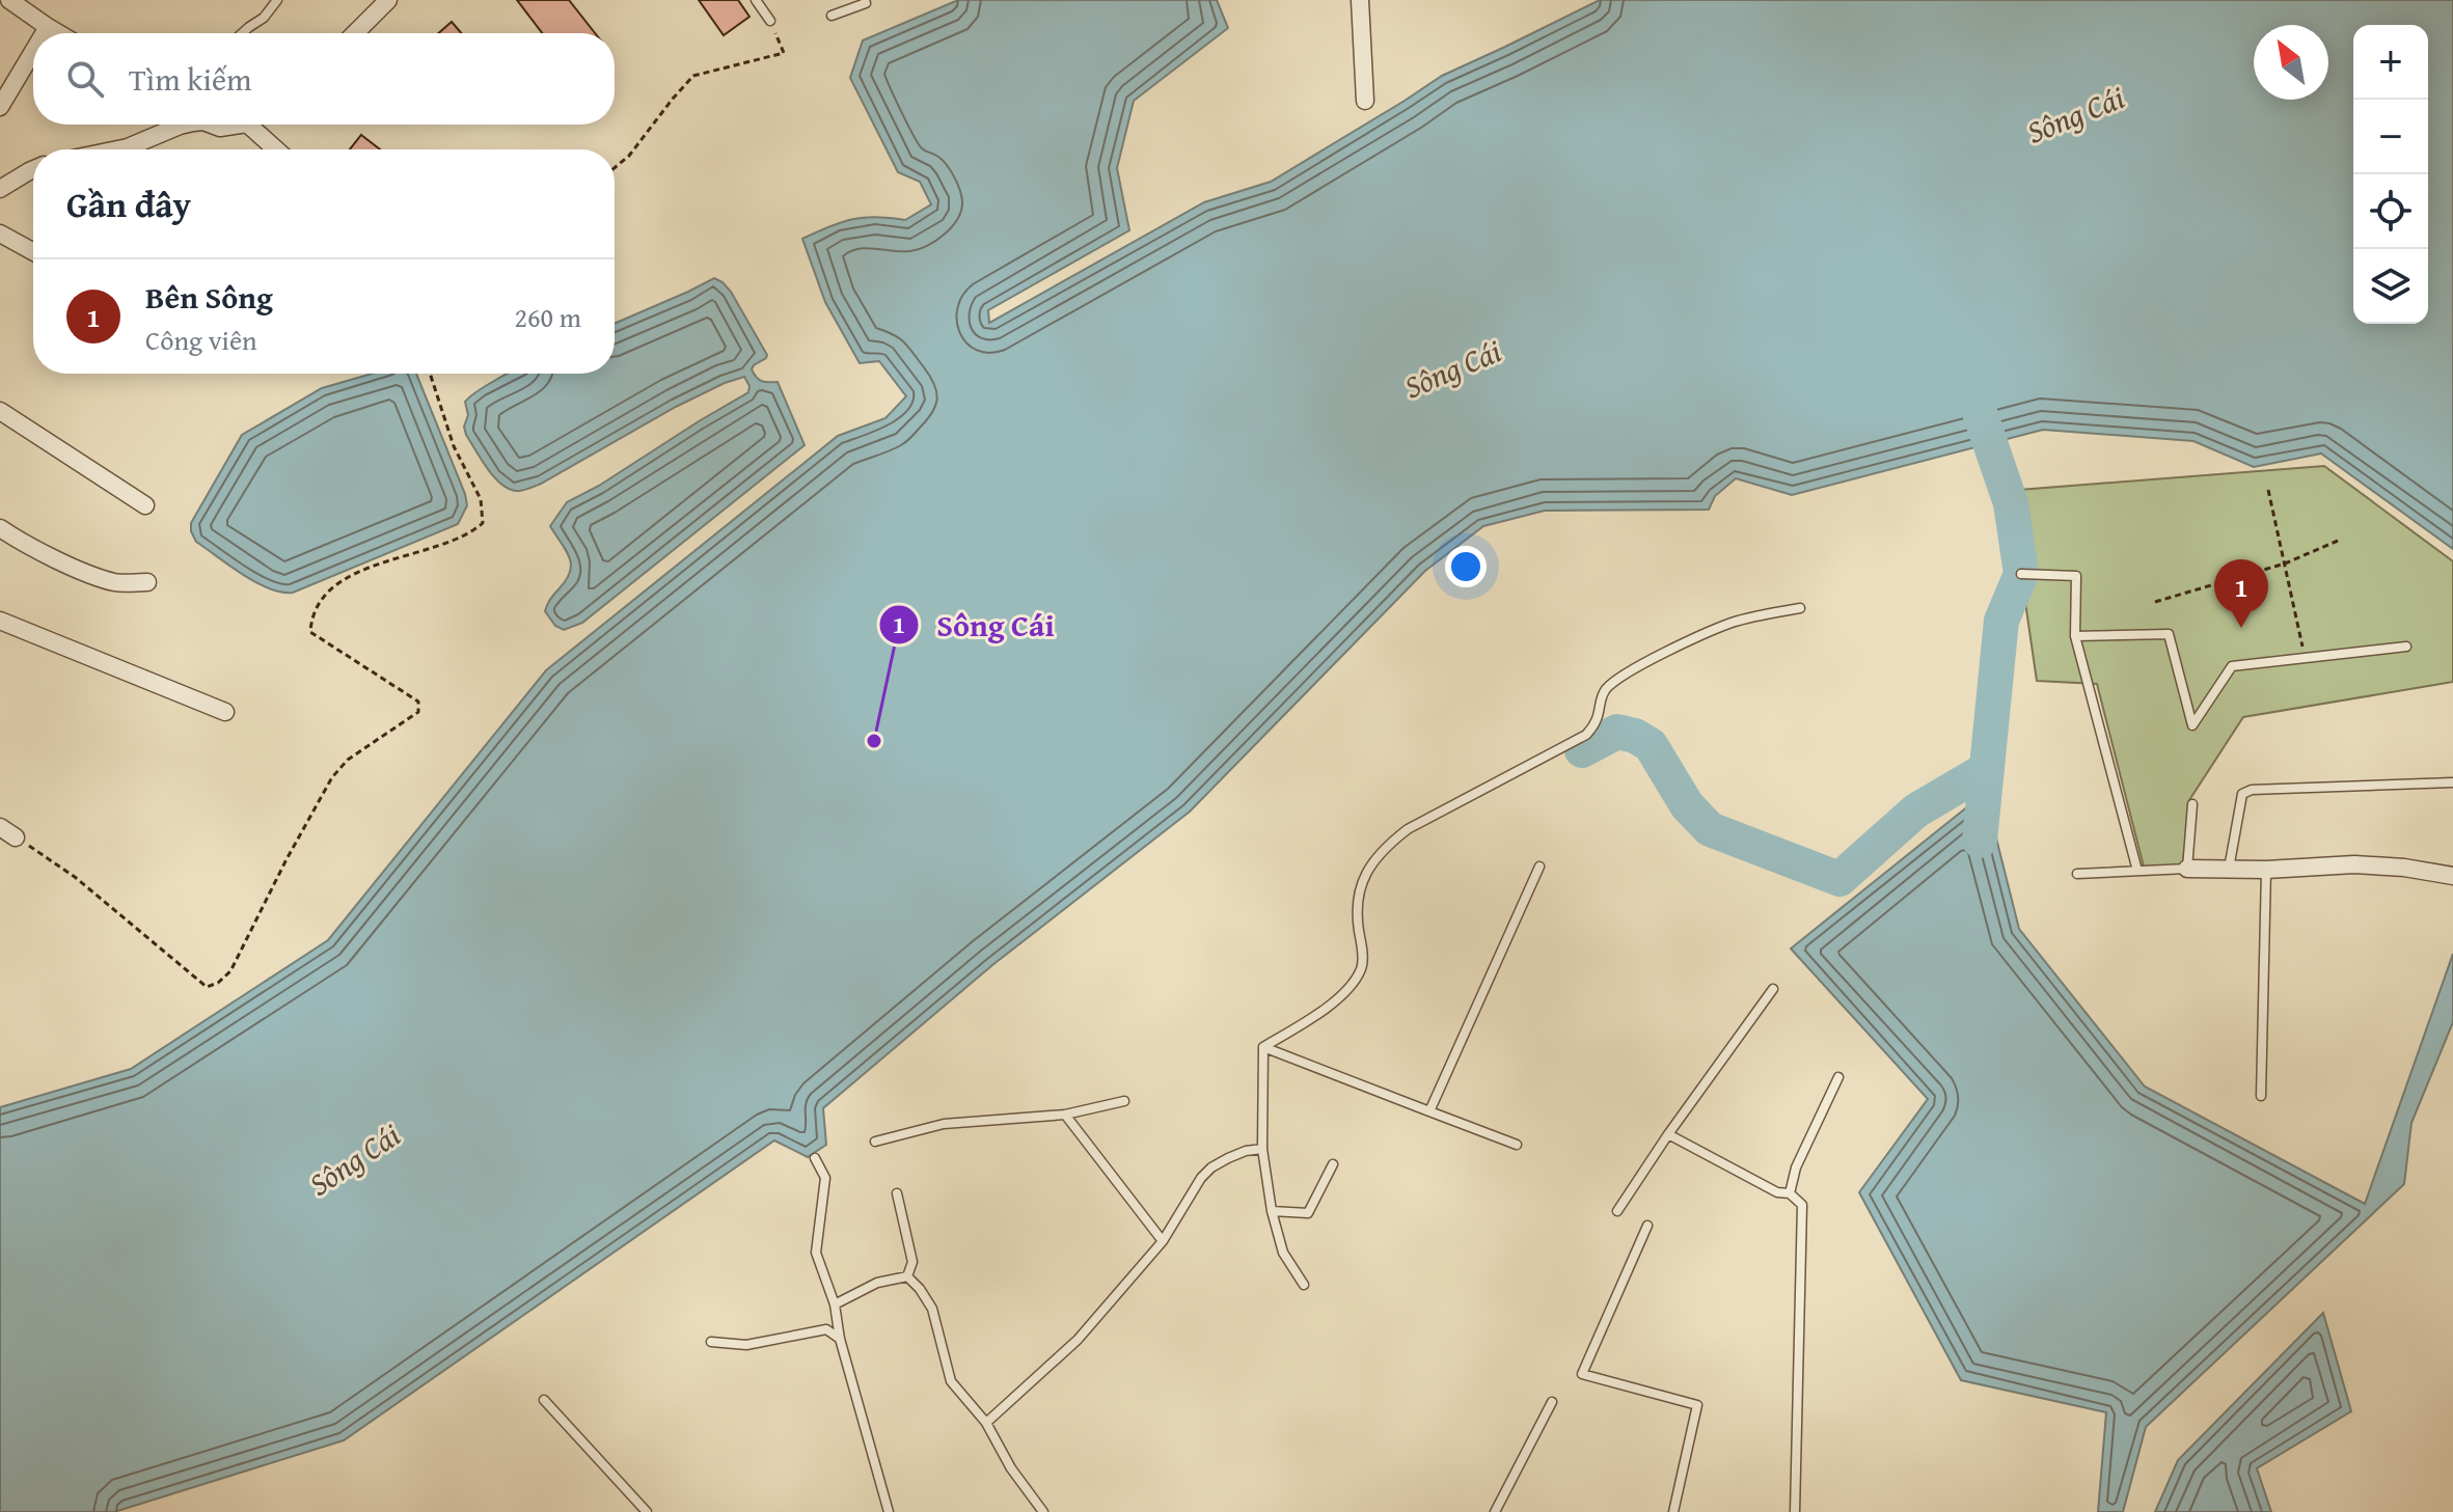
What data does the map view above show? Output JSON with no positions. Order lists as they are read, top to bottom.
{
  "water": ["Sông Cái"],
  "places": ["Sông Cái"],
  "north": "top left",
  "page": {
    "map_buttons": ["+", "−"],
    "search": "Tìm kiếm",
    "heading": "Gần đây",
    "list": [
      {
        "mark": "1",
        "name": "Bên Sông",
        "note": "Công viên",
        "value": "260 m"
      }
    ],
    "pins": "1"
  }
}
